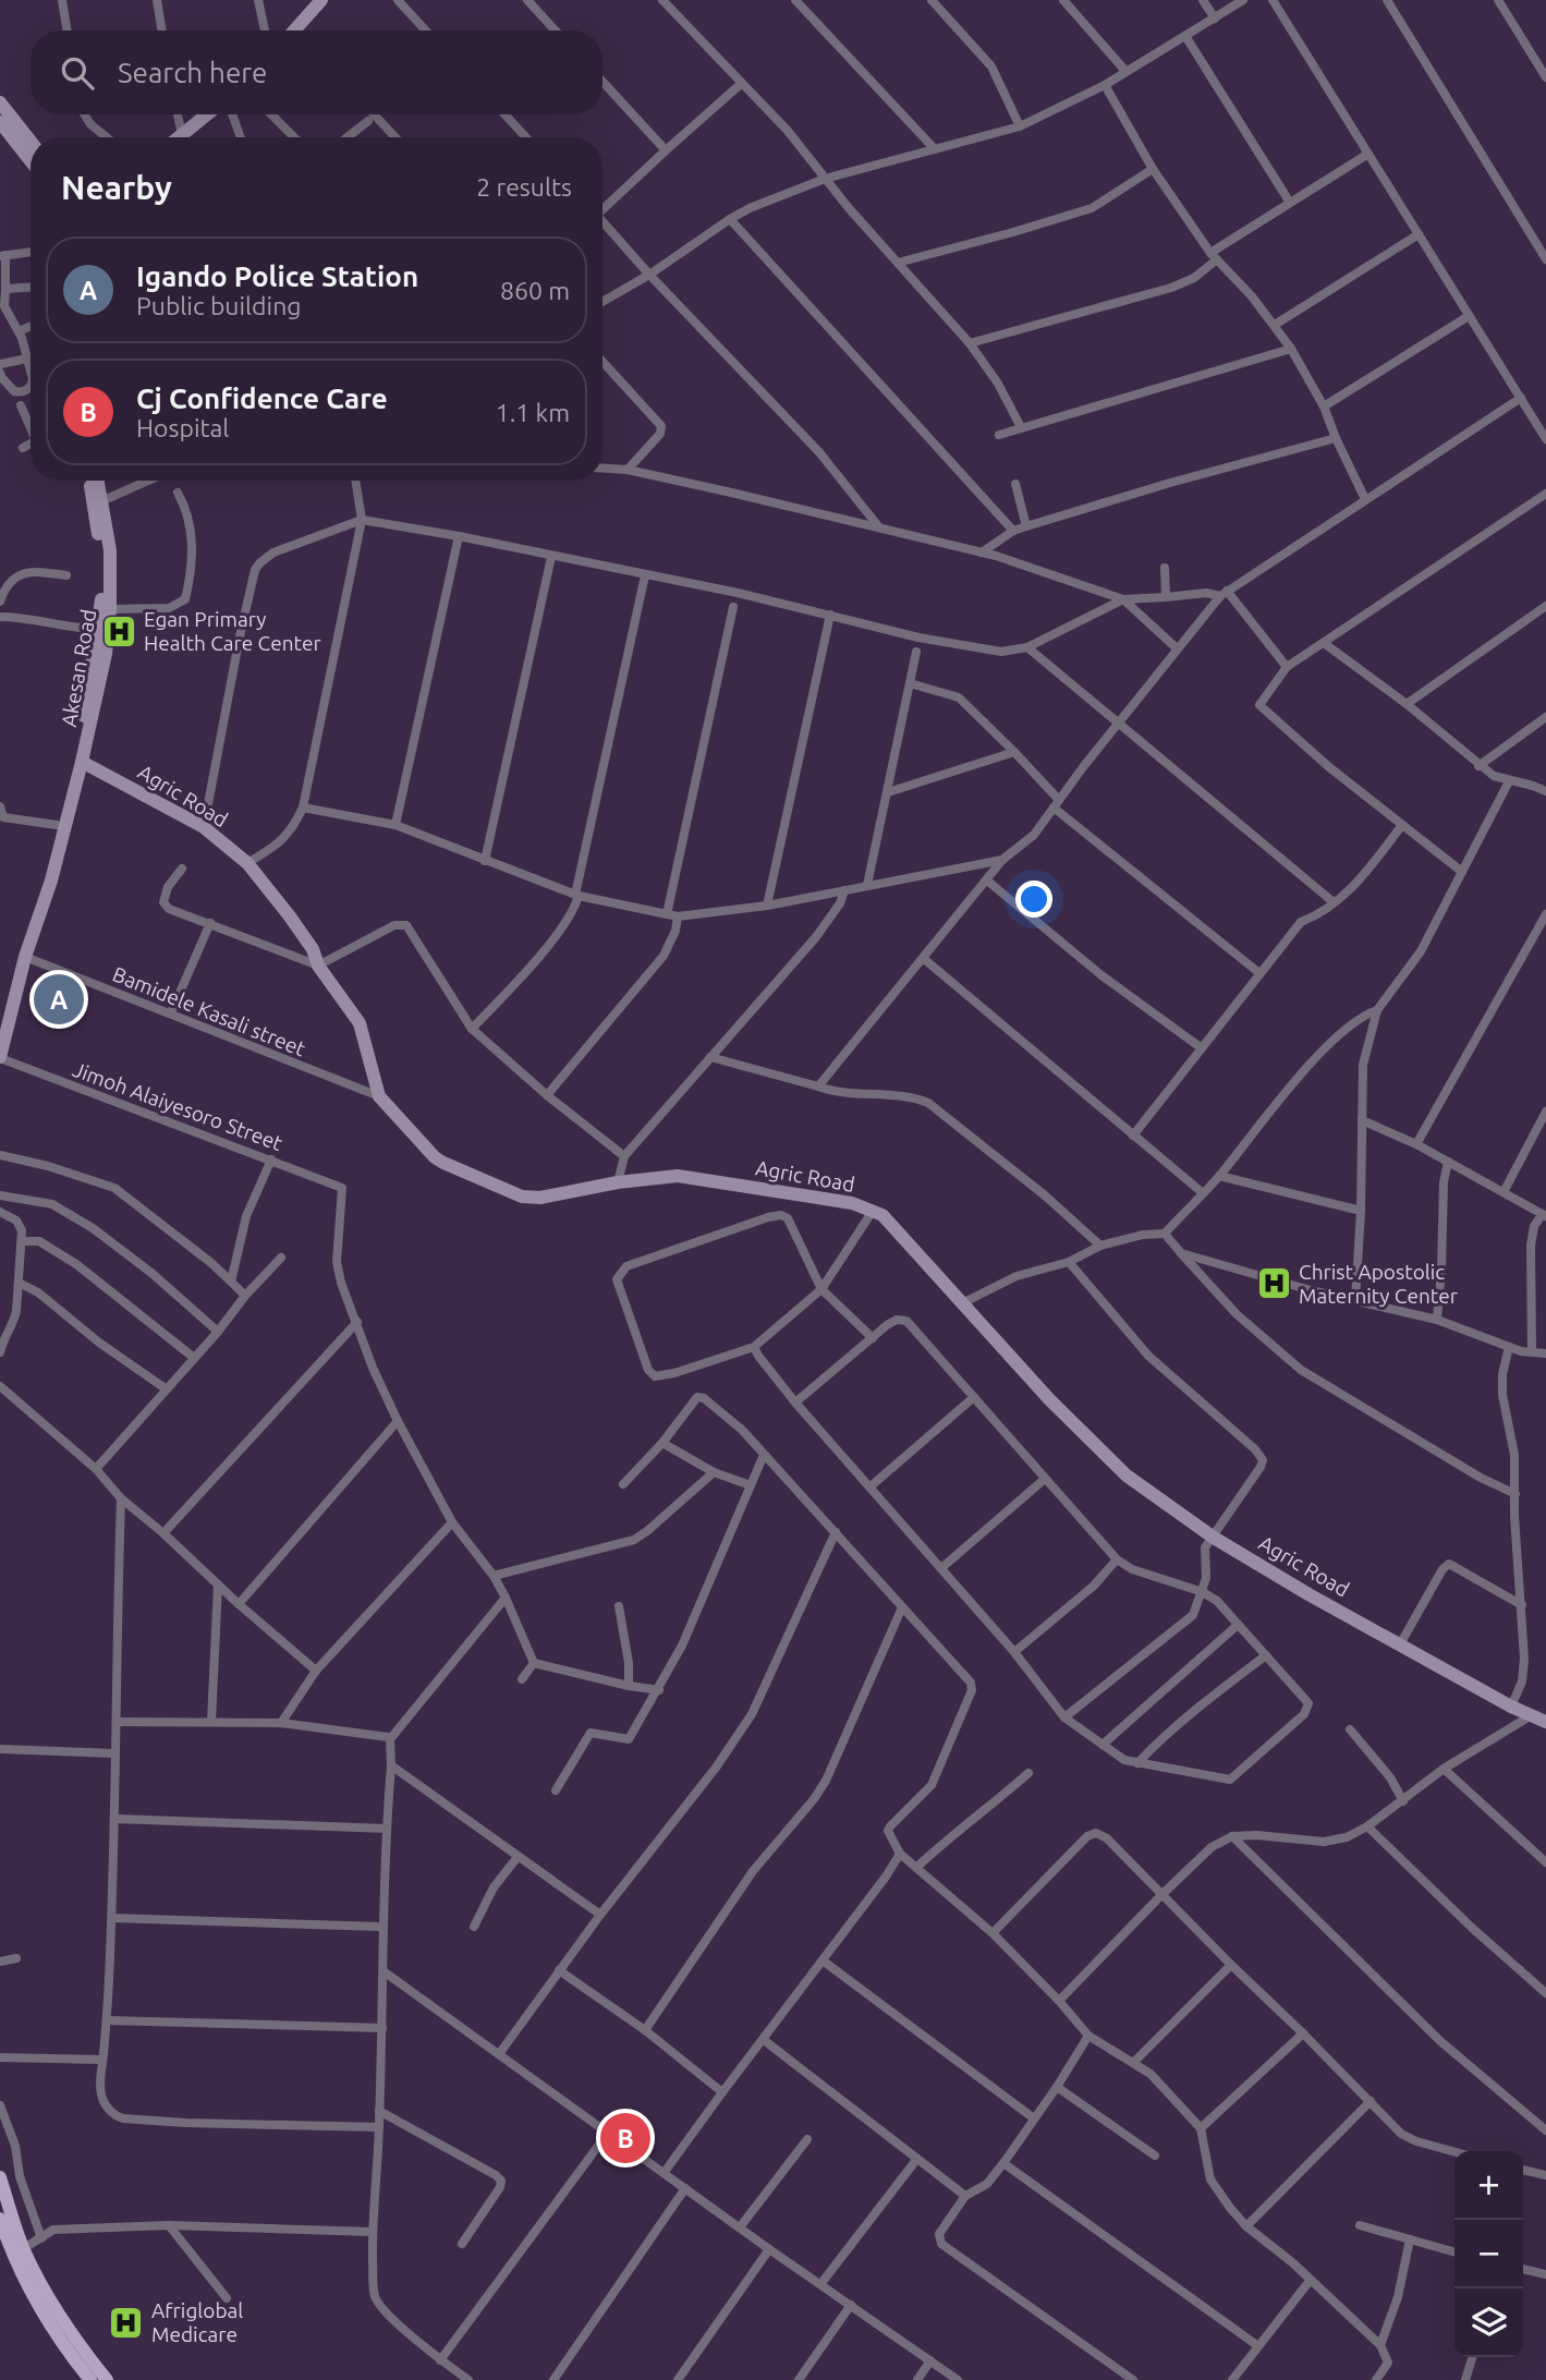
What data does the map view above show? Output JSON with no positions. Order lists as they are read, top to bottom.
{
  "streets": {
    "street": [
      "Akesan Road",
      "Agric Road",
      "Bamidele Kasali street",
      "Jimoh Alaiyesoro Street"
    ]
  },
  "crossings": [
    ["Akesan Road", "Agric Road"],
    ["Akesan Road", "Bamidele Kasali street"],
    ["Akesan Road", "Jimoh Alaiyesoro Street"],
    ["Agric Road", "Bamidele Kasali street"]
  ],
  "places": {
    "hospital": ["Egan Primary Health Care Center", "Christ Apostolic Maternity Center", "Afriglobal Medicare"]
  },
  "page": {
    "search": "Search here",
    "heading": ["Nearby", "2 results"],
    "list": [
      {
        "mark": "A",
        "name": "Igando Police Station",
        "note": "Public building",
        "value": "860 m"
      },
      {
        "mark": "B",
        "name": "Cj Confidence Care",
        "note": "Hospital",
        "value": "1.1 km"
      }
    ],
    "pins": ["A", "B"],
    "map_buttons": ["+", "−"]
  }
}
